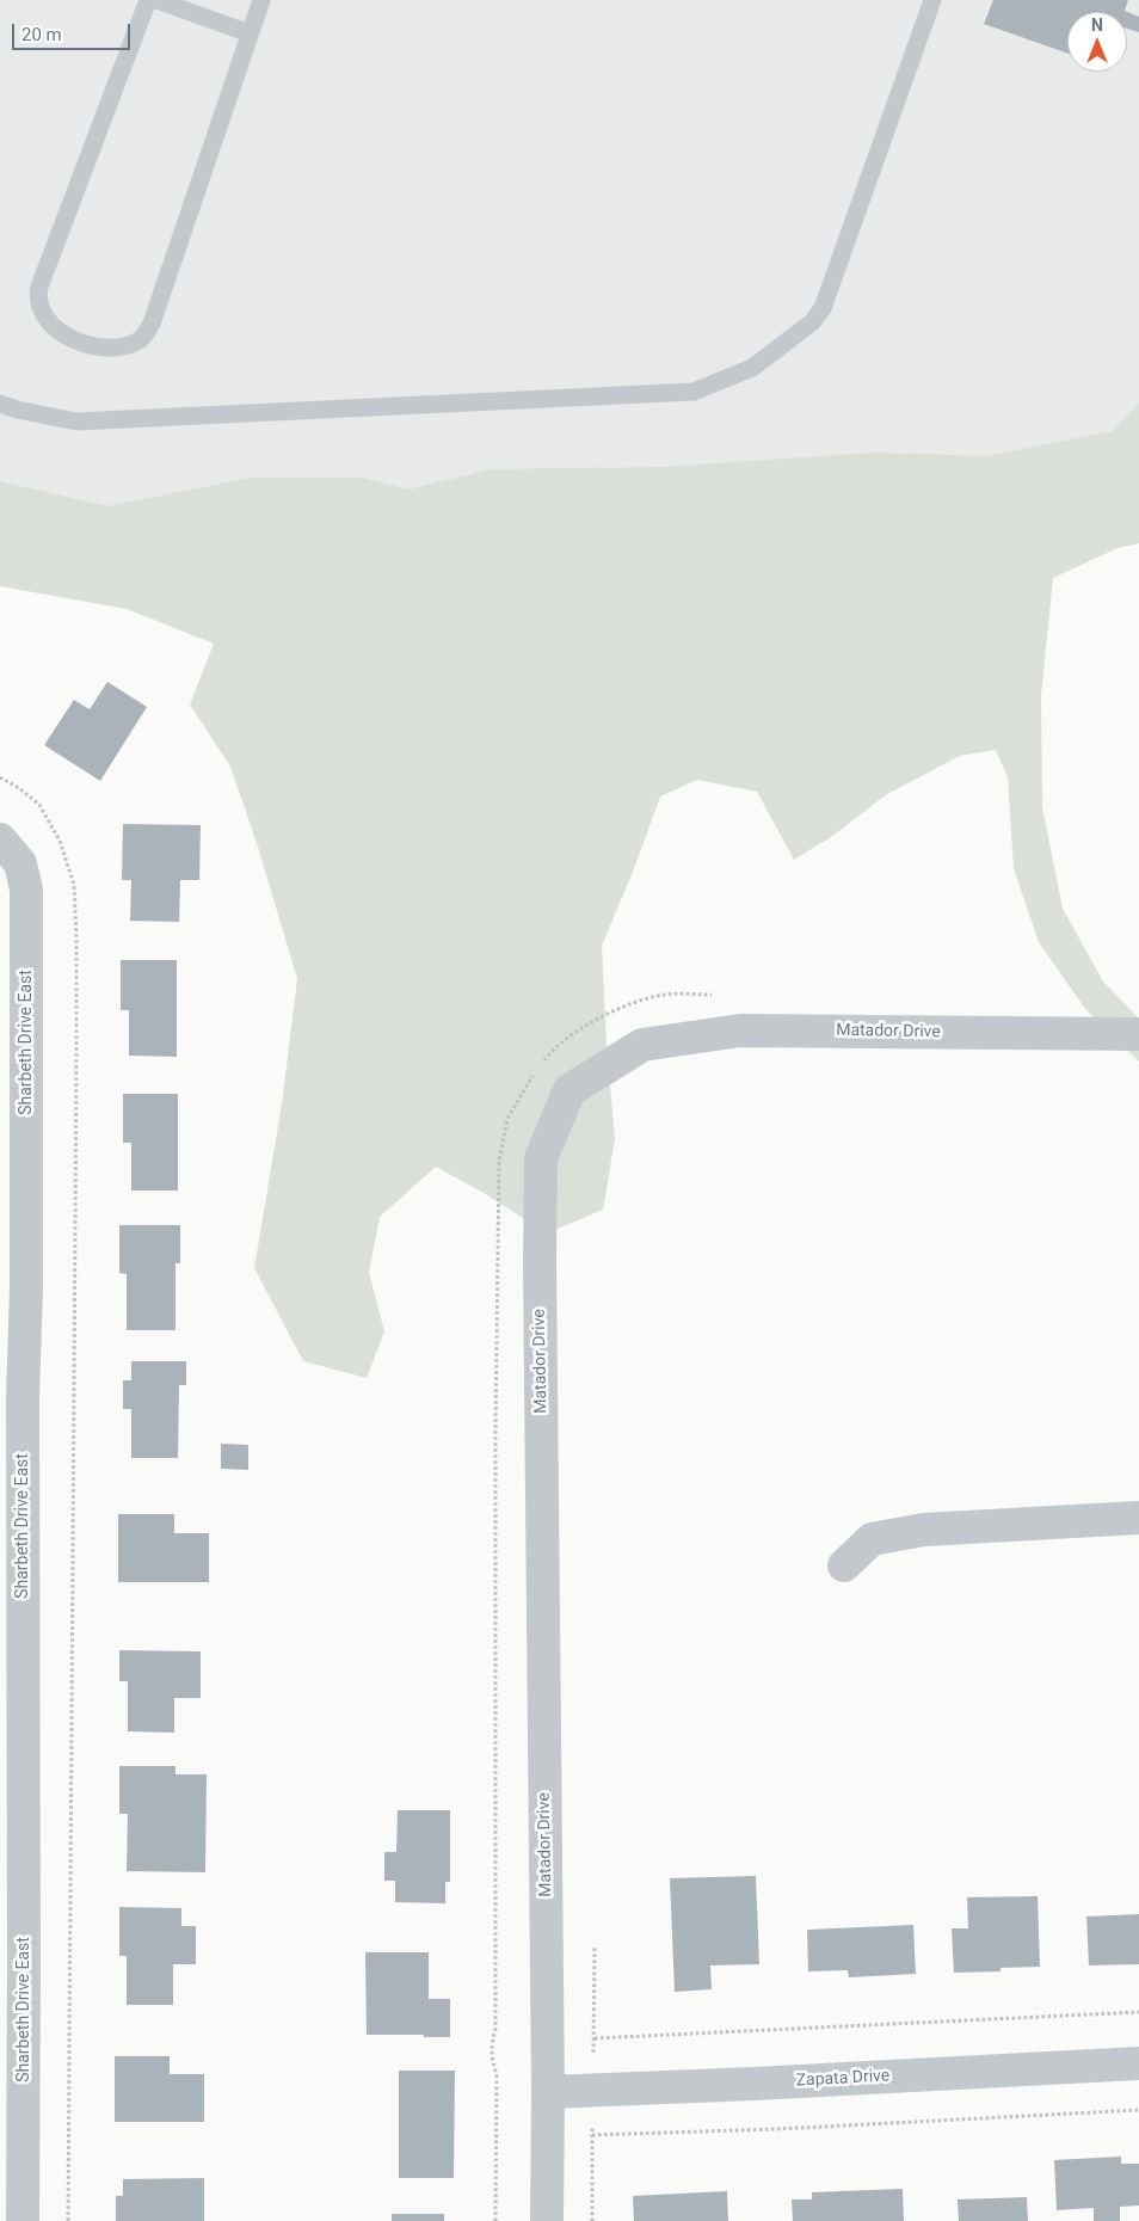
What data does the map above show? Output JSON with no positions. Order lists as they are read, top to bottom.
{
  "streets": {
    "street": ["Matador Drive", "Sharbeth Drive East", "Zapata Drive"]
  },
  "crossings": [
    ["Matador Drive", "Zapata Drive"]
  ],
  "scale_bar": "20 m",
  "north": "top"
}
